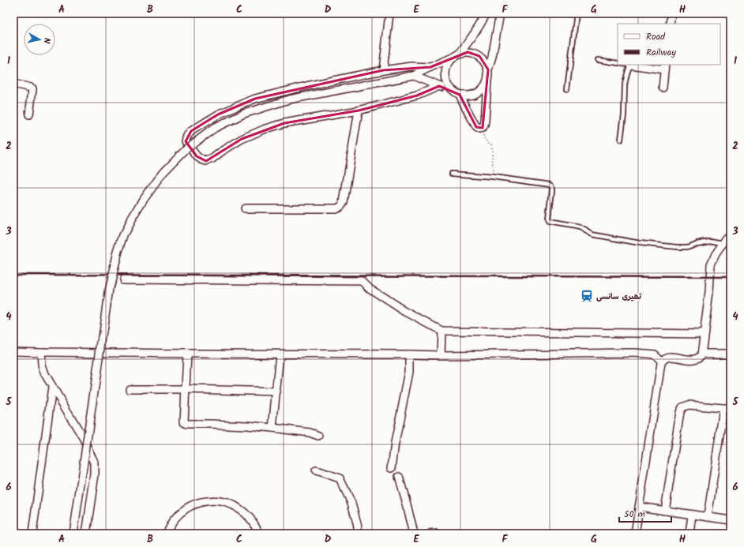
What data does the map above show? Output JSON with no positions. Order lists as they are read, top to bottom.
{
  "places": {
    "station": ["تھیری سانسی"]
  },
  "legend": ["Road", "Railway"],
  "scale_bar": "50 m",
  "north": "right",
  "grid": {
    "columns": [
      "A",
      "B",
      "C",
      "D",
      "E",
      "F",
      "G",
      "H"
    ],
    "rows": [
      "1",
      "2",
      "3",
      "4",
      "5",
      "6"
    ]
  }
}
